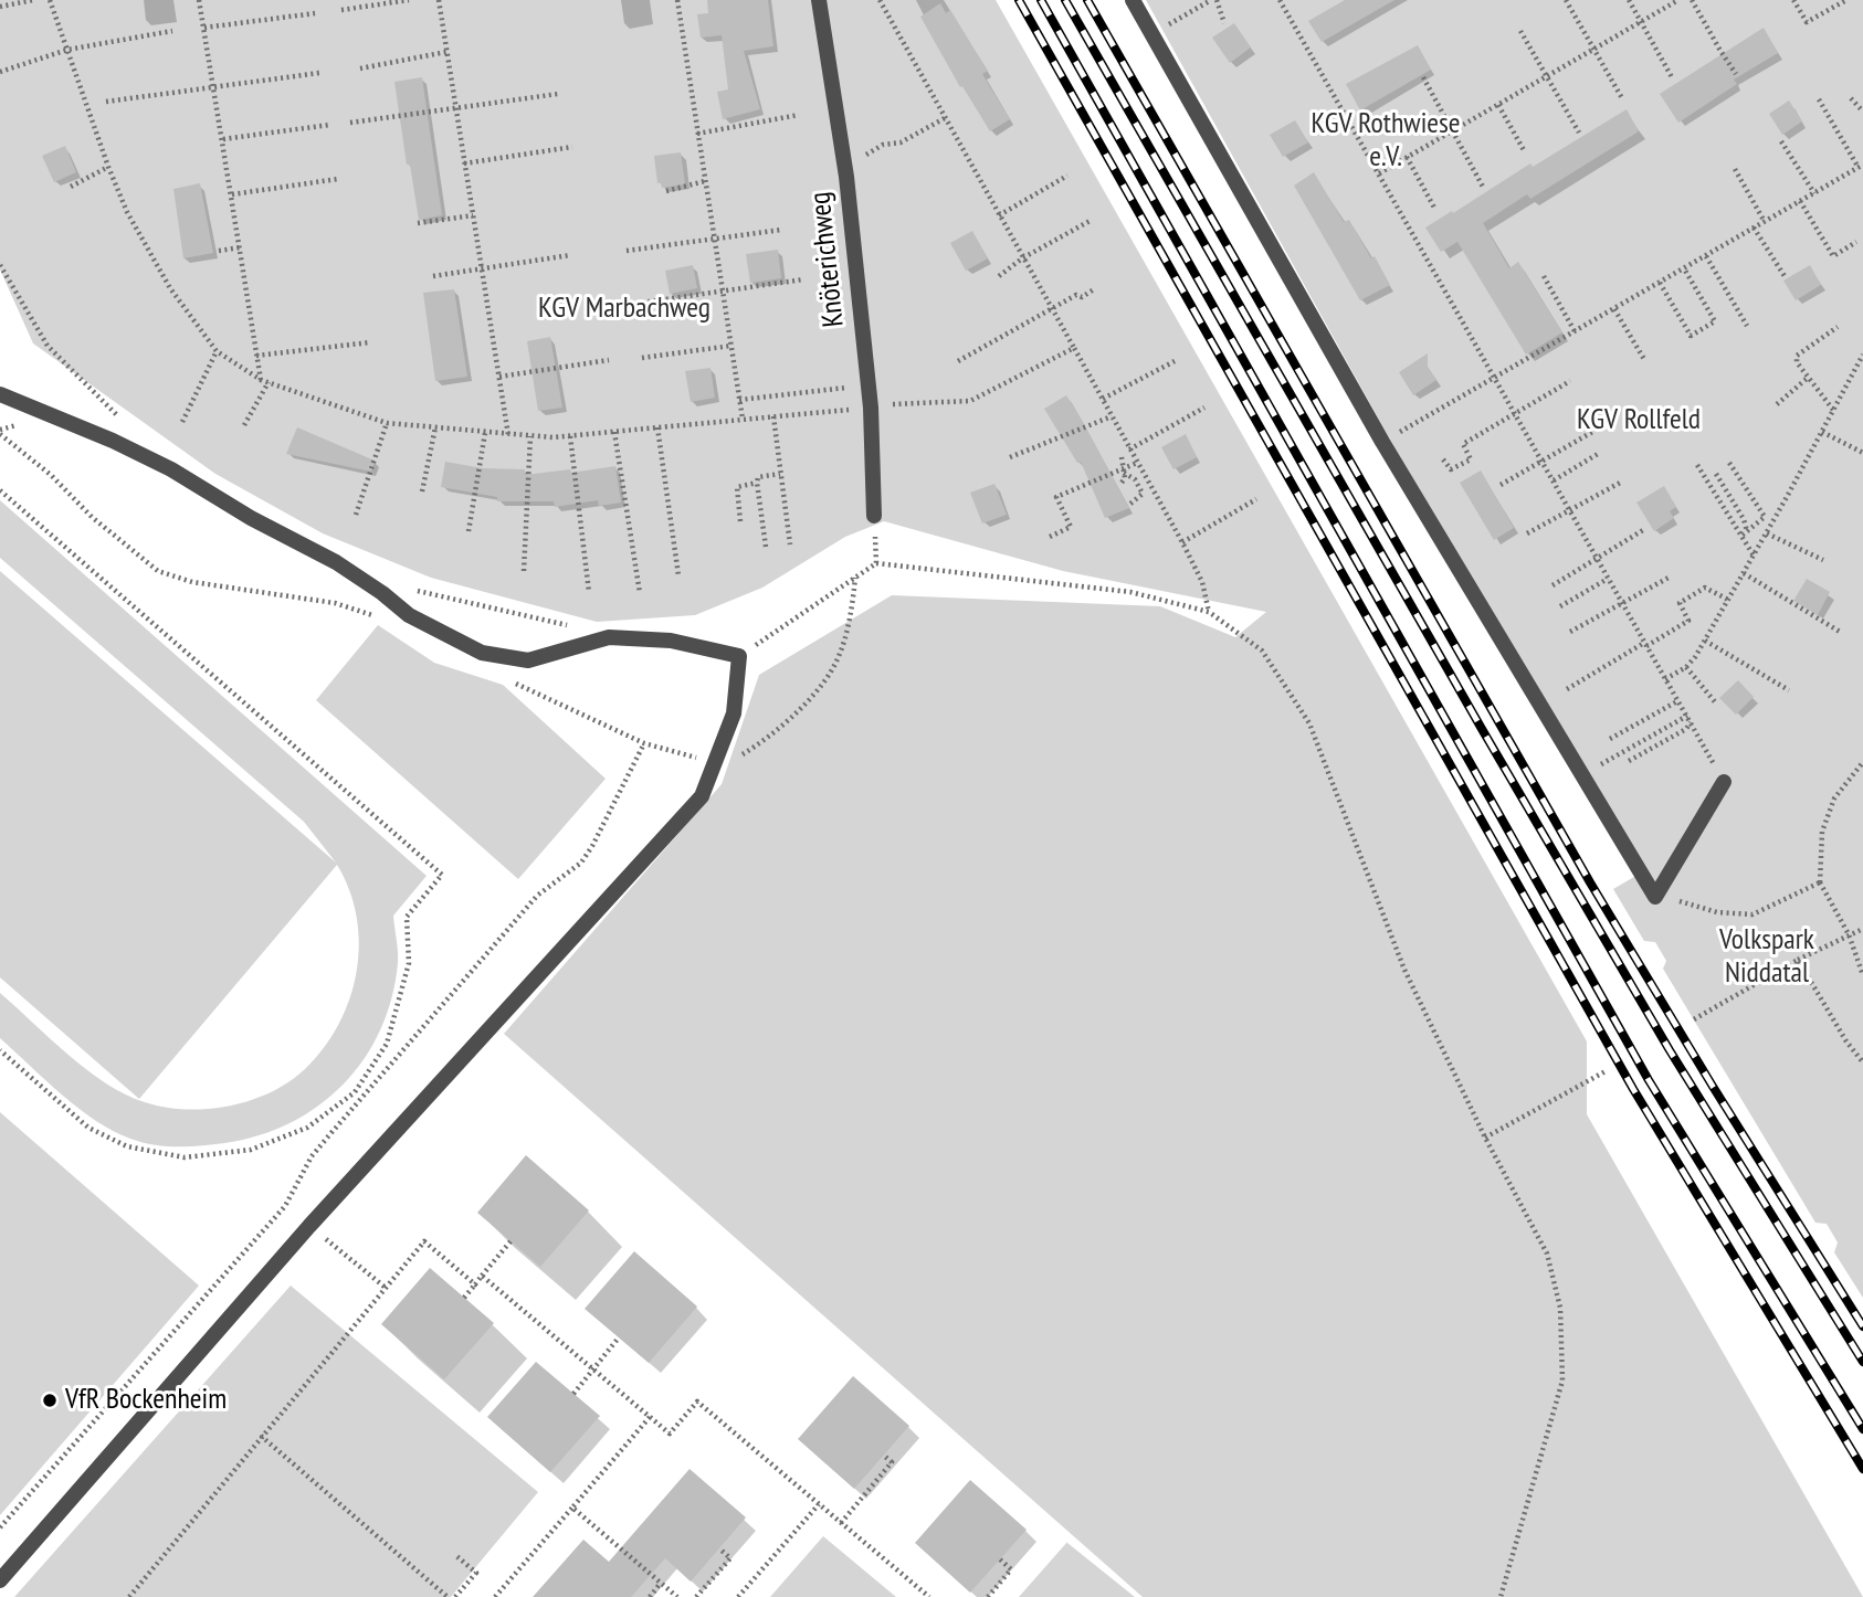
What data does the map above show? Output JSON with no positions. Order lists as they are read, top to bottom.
{
  "streets": {
    "lane": ["Knöterichweg"]
  },
  "parks": [
    "KGV Rothwiese e.V.",
    "KGV Marbachweg",
    "KGV Rollfeld",
    "Volkspark Niddatal"
  ],
  "places": ["VfR Bockenheim"]
}
